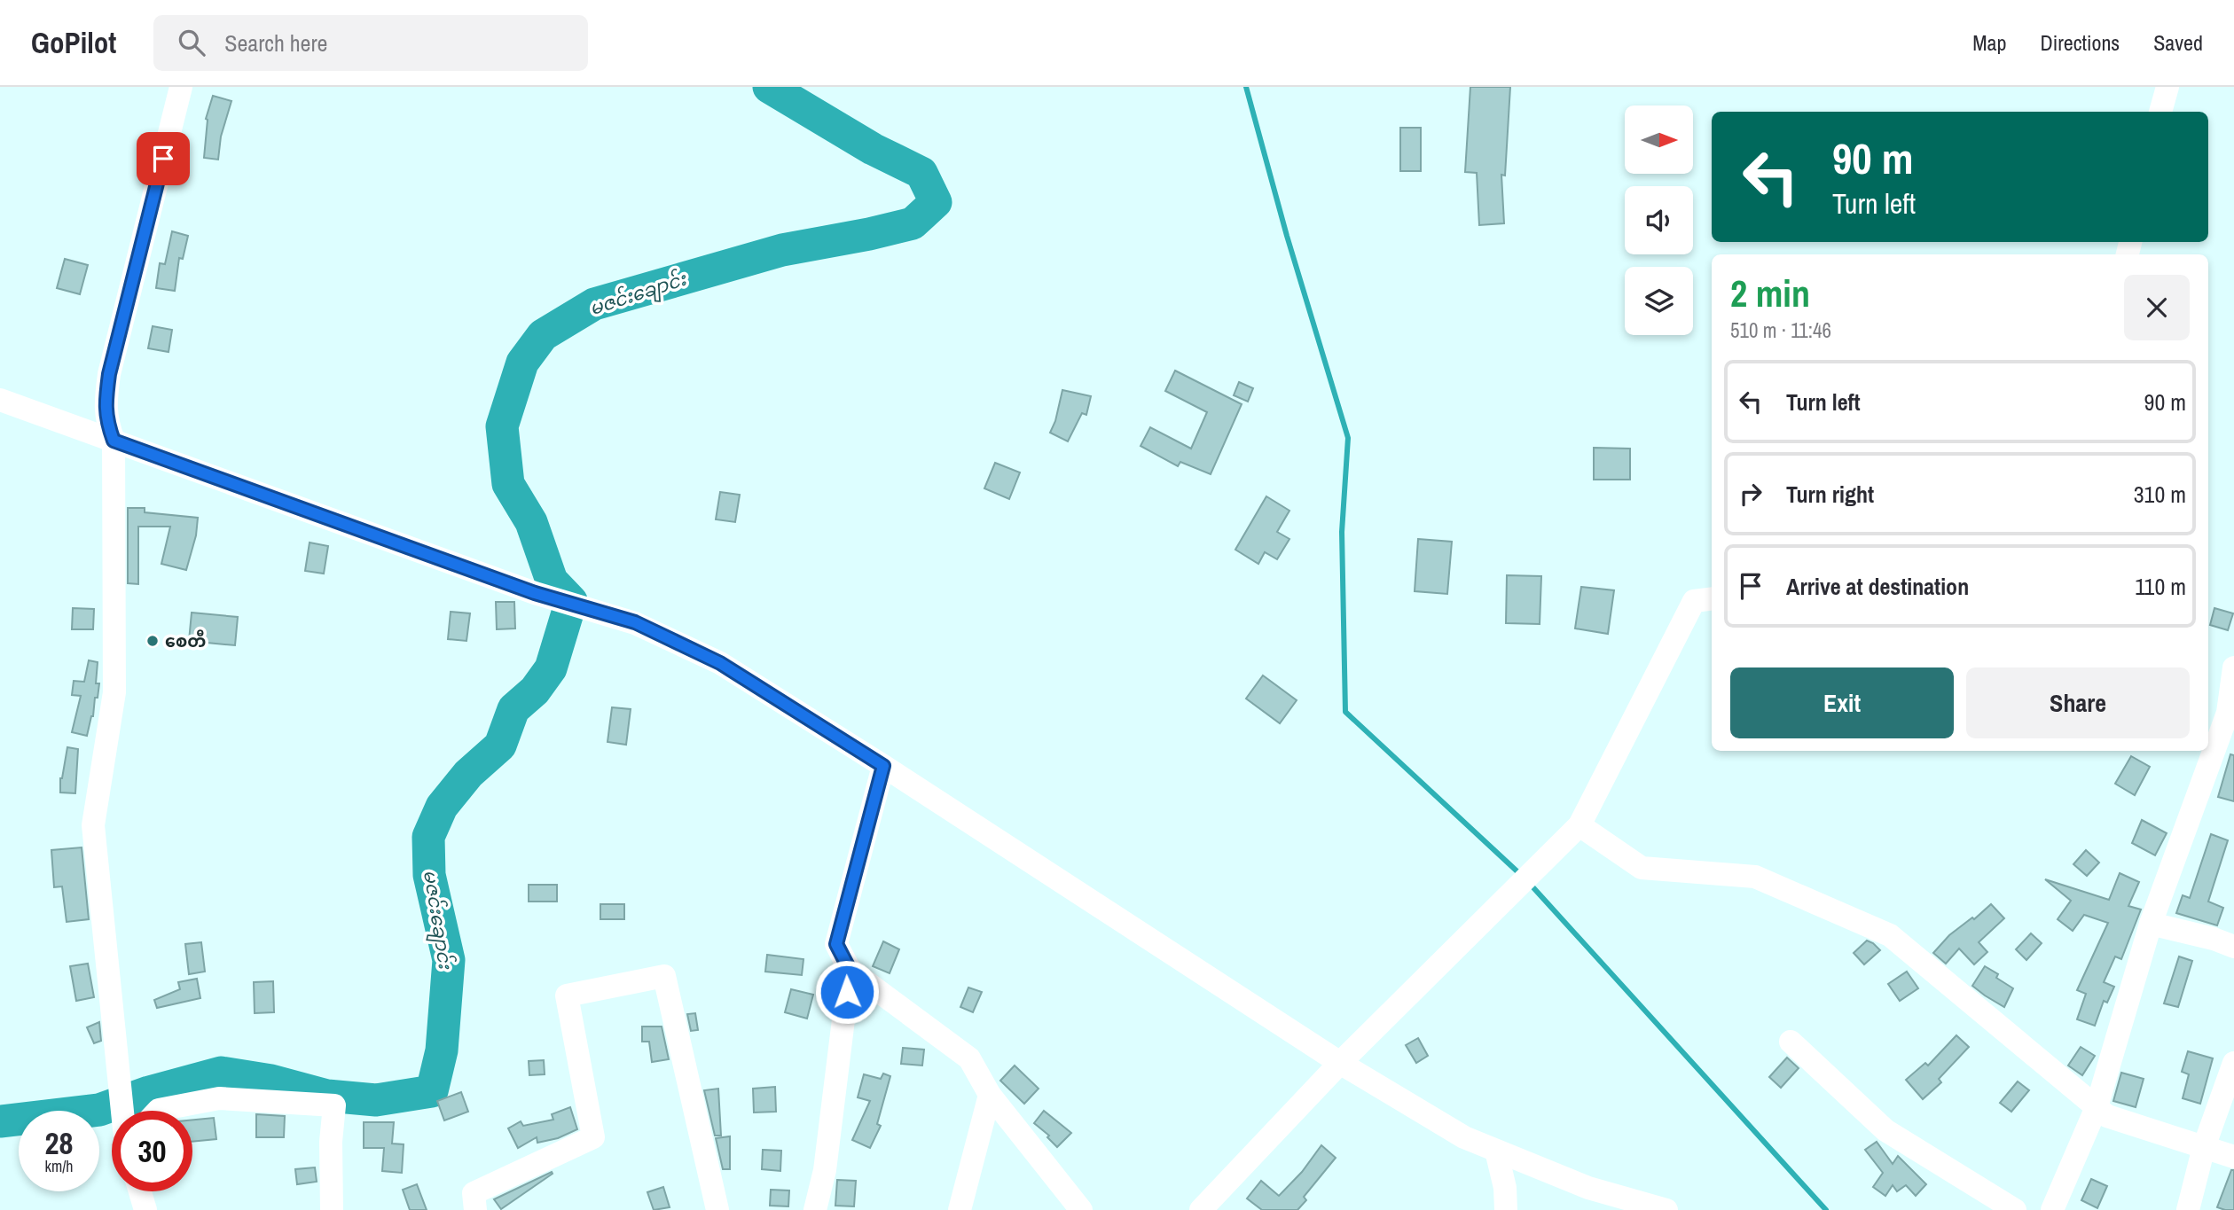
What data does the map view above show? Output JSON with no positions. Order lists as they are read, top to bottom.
{
  "water": ["မဇင်းချောင်း"],
  "places": ["စေတီ"],
  "north": "right",
  "page": {
    "header": "GoPilot",
    "search": "Search here",
    "nav": ["Map", "Directions", "Saved"],
    "turn": ["90 m", "Turn left"],
    "heading": ["2 min", "510 m · 11:46"],
    "list": [
      {
        "name": "Turn left",
        "value": "90 m"
      },
      {
        "name": "Turn right",
        "value": "310 m"
      },
      {
        "name": "Arrive at destination",
        "value": "110 m"
      }
    ],
    "buttons": ["Exit", "Share"],
    "speed": "28 km/h",
    "limit": "30"
  }
}
